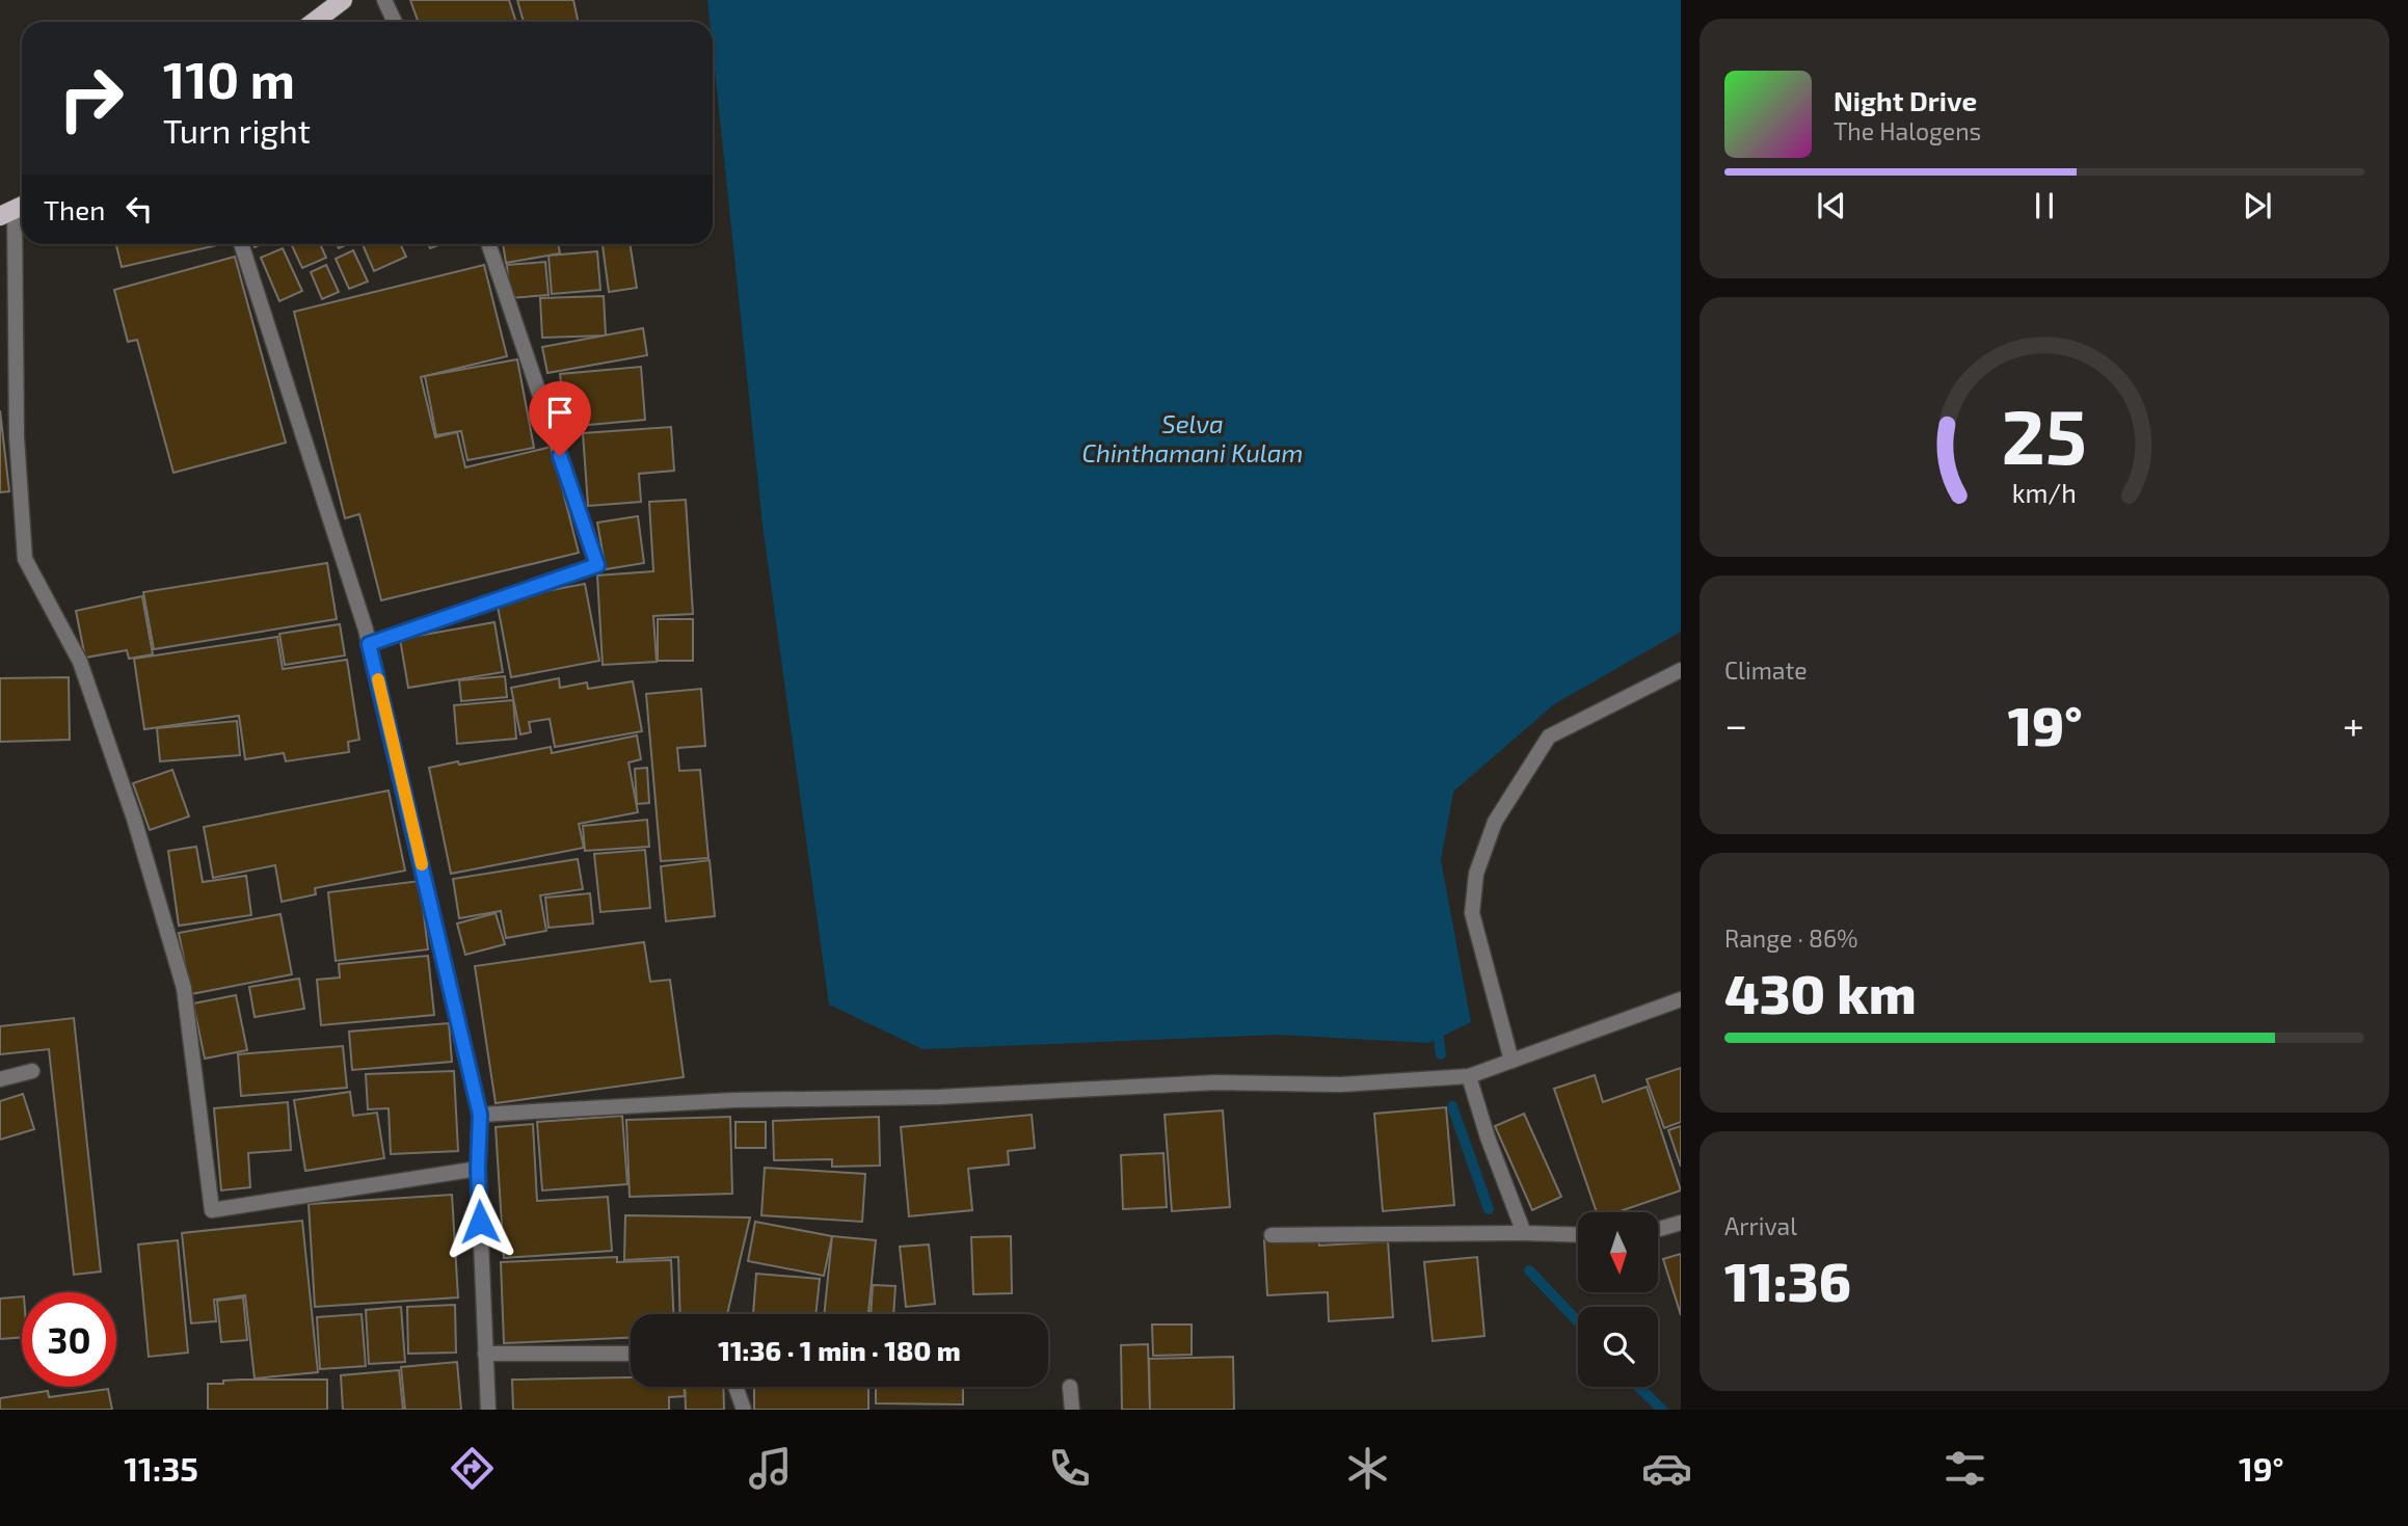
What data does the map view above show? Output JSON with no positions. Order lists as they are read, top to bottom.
{
  "water": ["Selva Chinthamani Kulam"],
  "north": "bottom",
  "page": {
    "turn": ["110 m", "Turn right"],
    "song": ["Night Drive", "The Halogens"],
    "then": "Then",
    "tile": [
      "Climate",
      ["Range · 86%", "430 km"],
      ["Arrival", "11:36"]
    ],
    "heat": ["−", "19°", "+"],
    "limit": "30",
    "trip": "11:36 · 1 min · 180 m",
    "tabs": ["11:35", "19°"],
    "gauge": ["25", "km/h"]
  }
}
